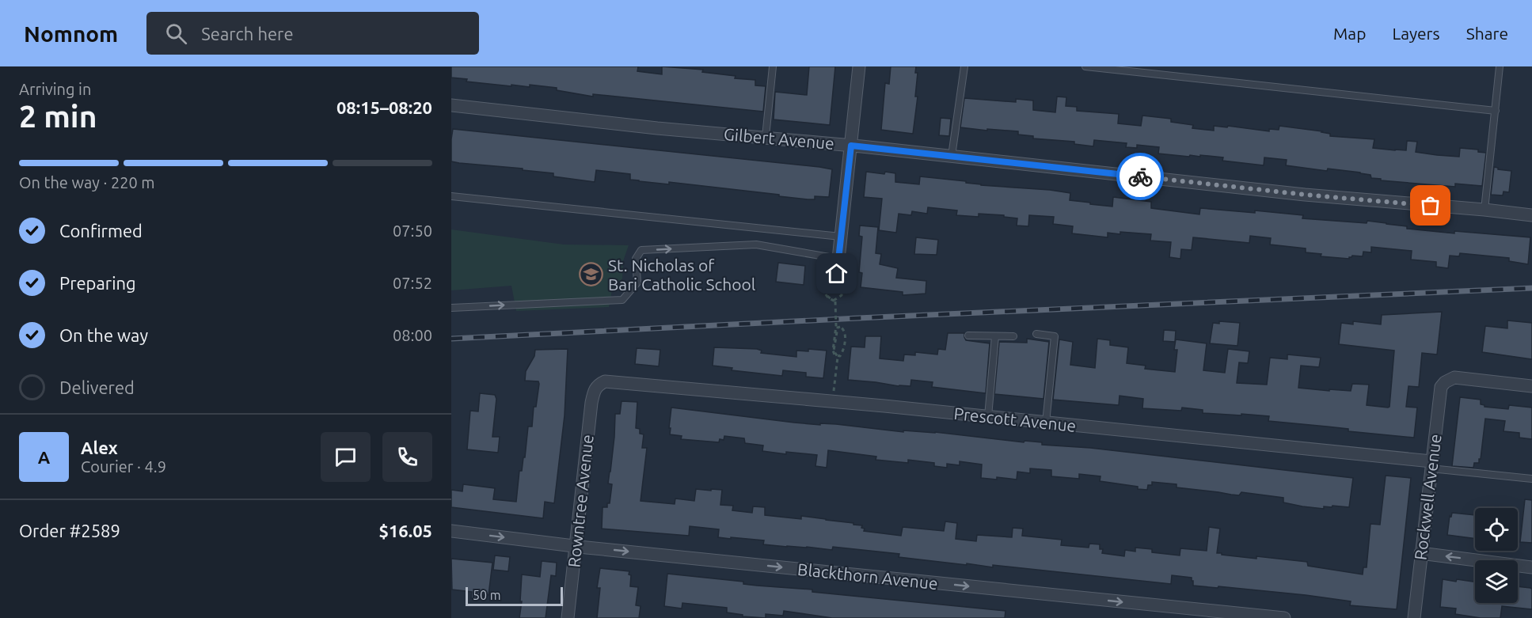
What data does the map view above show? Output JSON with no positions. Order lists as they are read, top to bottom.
{
  "streets": {
    "street": [
      "Gilbert Avenue",
      "Prescott Avenue",
      "Rockwell Avenue",
      "Rowntree Avenue",
      "Blackthorn Avenue"
    ]
  },
  "crossings": [
    ["Prescott Avenue", "Rockwell Avenue"],
    ["Prescott Avenue", "Rowntree Avenue"],
    ["Rowntree Avenue", "Blackthorn Avenue"]
  ],
  "one_way": ["Blackthorn Avenue"],
  "places": {
    "school or university": ["St. Nicholas of Bari Catholic School"]
  },
  "scale_bar": "50 m",
  "page": {
    "header": "Nomnom",
    "search": "Search here",
    "nav": ["Map", "Layers", "Share"],
    "heading": ["2 min", "Arriving in", "08:15–08:20"],
    "panel": [
      "Alex",
      "Courier · 4.9",
      "Order #2589",
      "$16.05"
    ],
    "bar": "On the way · 220 m",
    "list": [
      ["Confirmed", "07:50"],
      ["Preparing", "07:52"],
      ["On the way", "08:00"],
      "Delivered"
    ],
    "round": "A",
    "scale": "50 m"
  }
}
